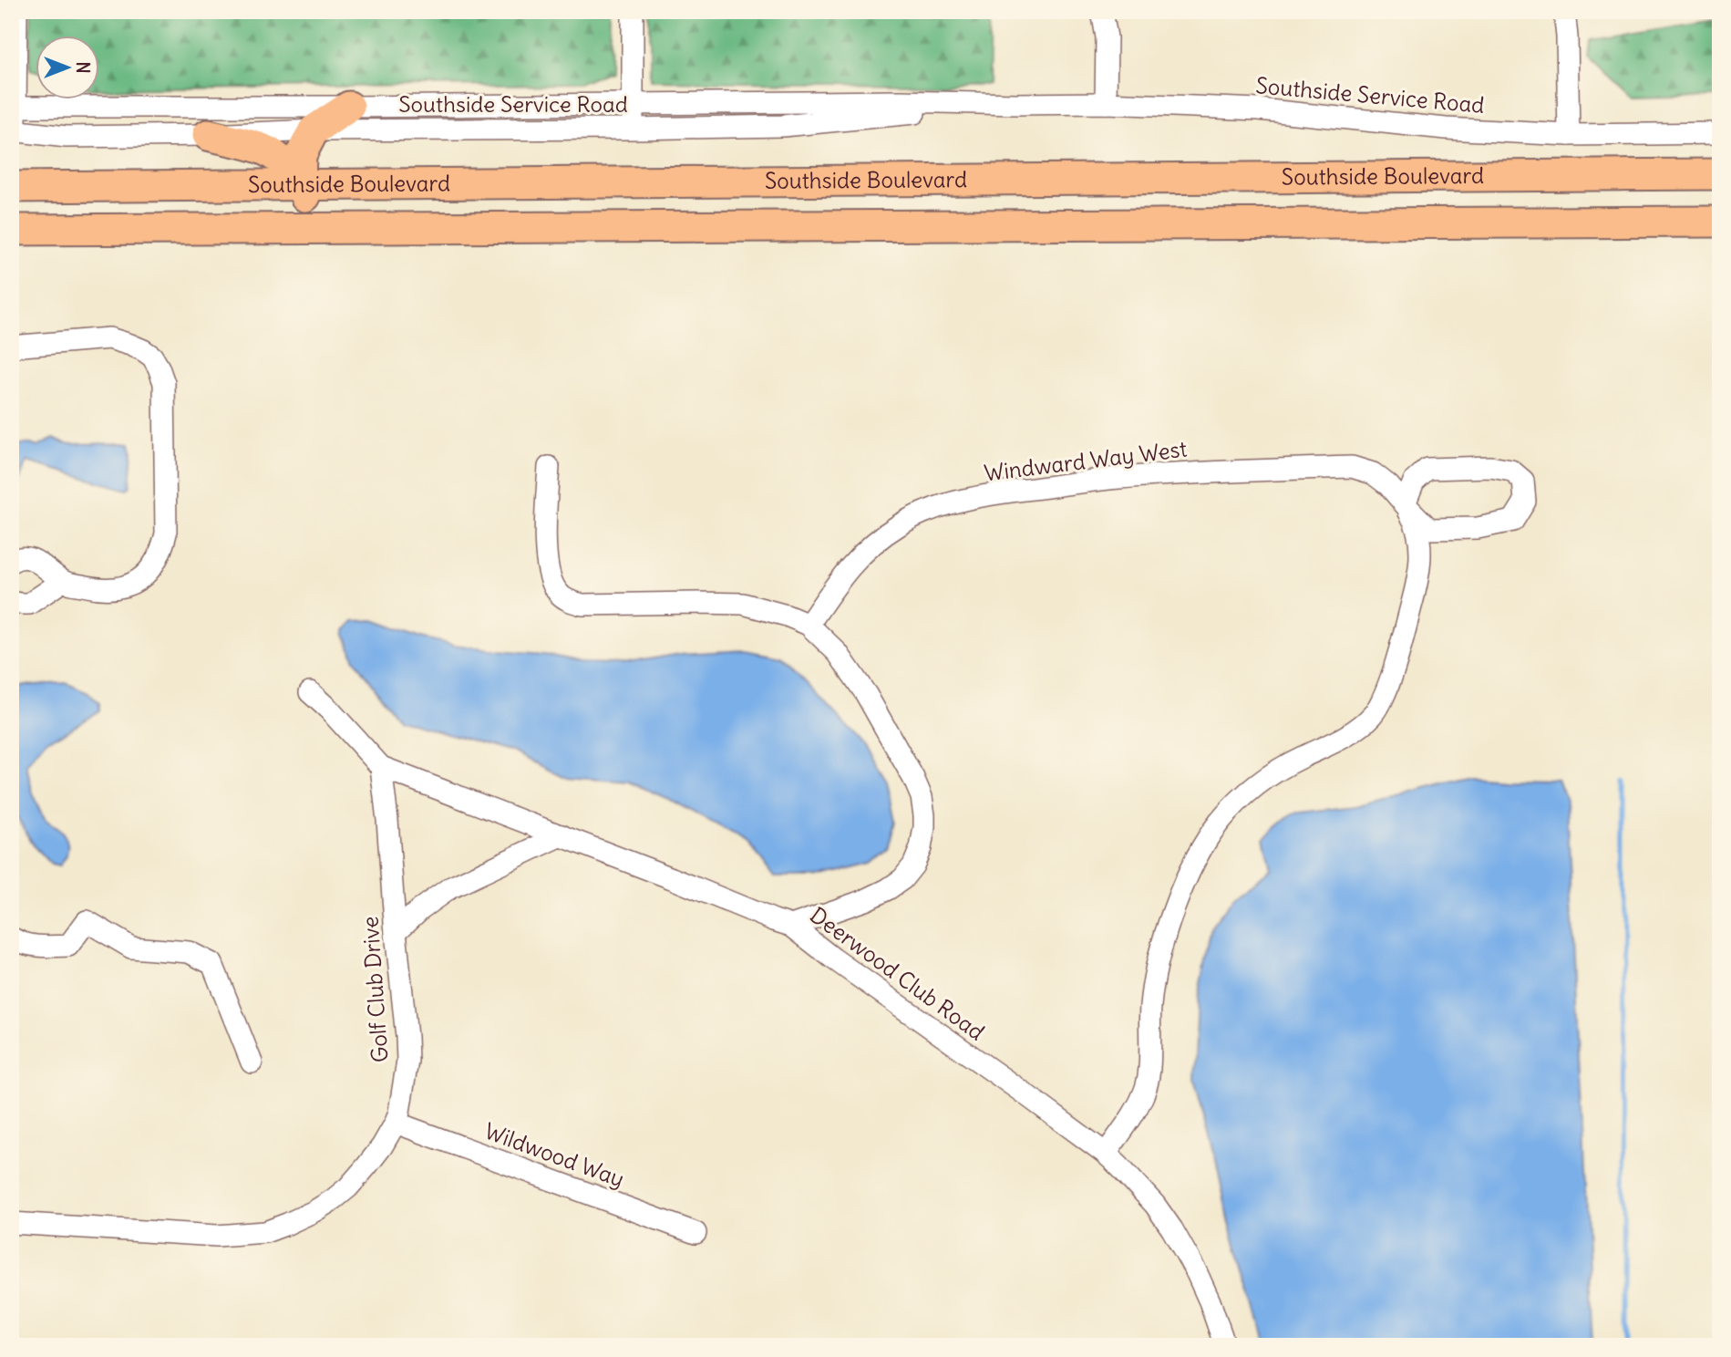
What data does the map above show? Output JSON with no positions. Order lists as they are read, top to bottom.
{
  "streets": {
    "highway": ["Southside Boulevard"],
    "street": [
      "Southside Service Road",
      "Windward Way West",
      "Deerwood Club Road",
      "Golf Club Drive",
      "Wildwood Way"
    ]
  },
  "crossings": [
    ["Deerwood Club Road", "Golf Club Drive"],
    ["Golf Club Drive", "Wildwood Way"]
  ],
  "north": "right"
}
